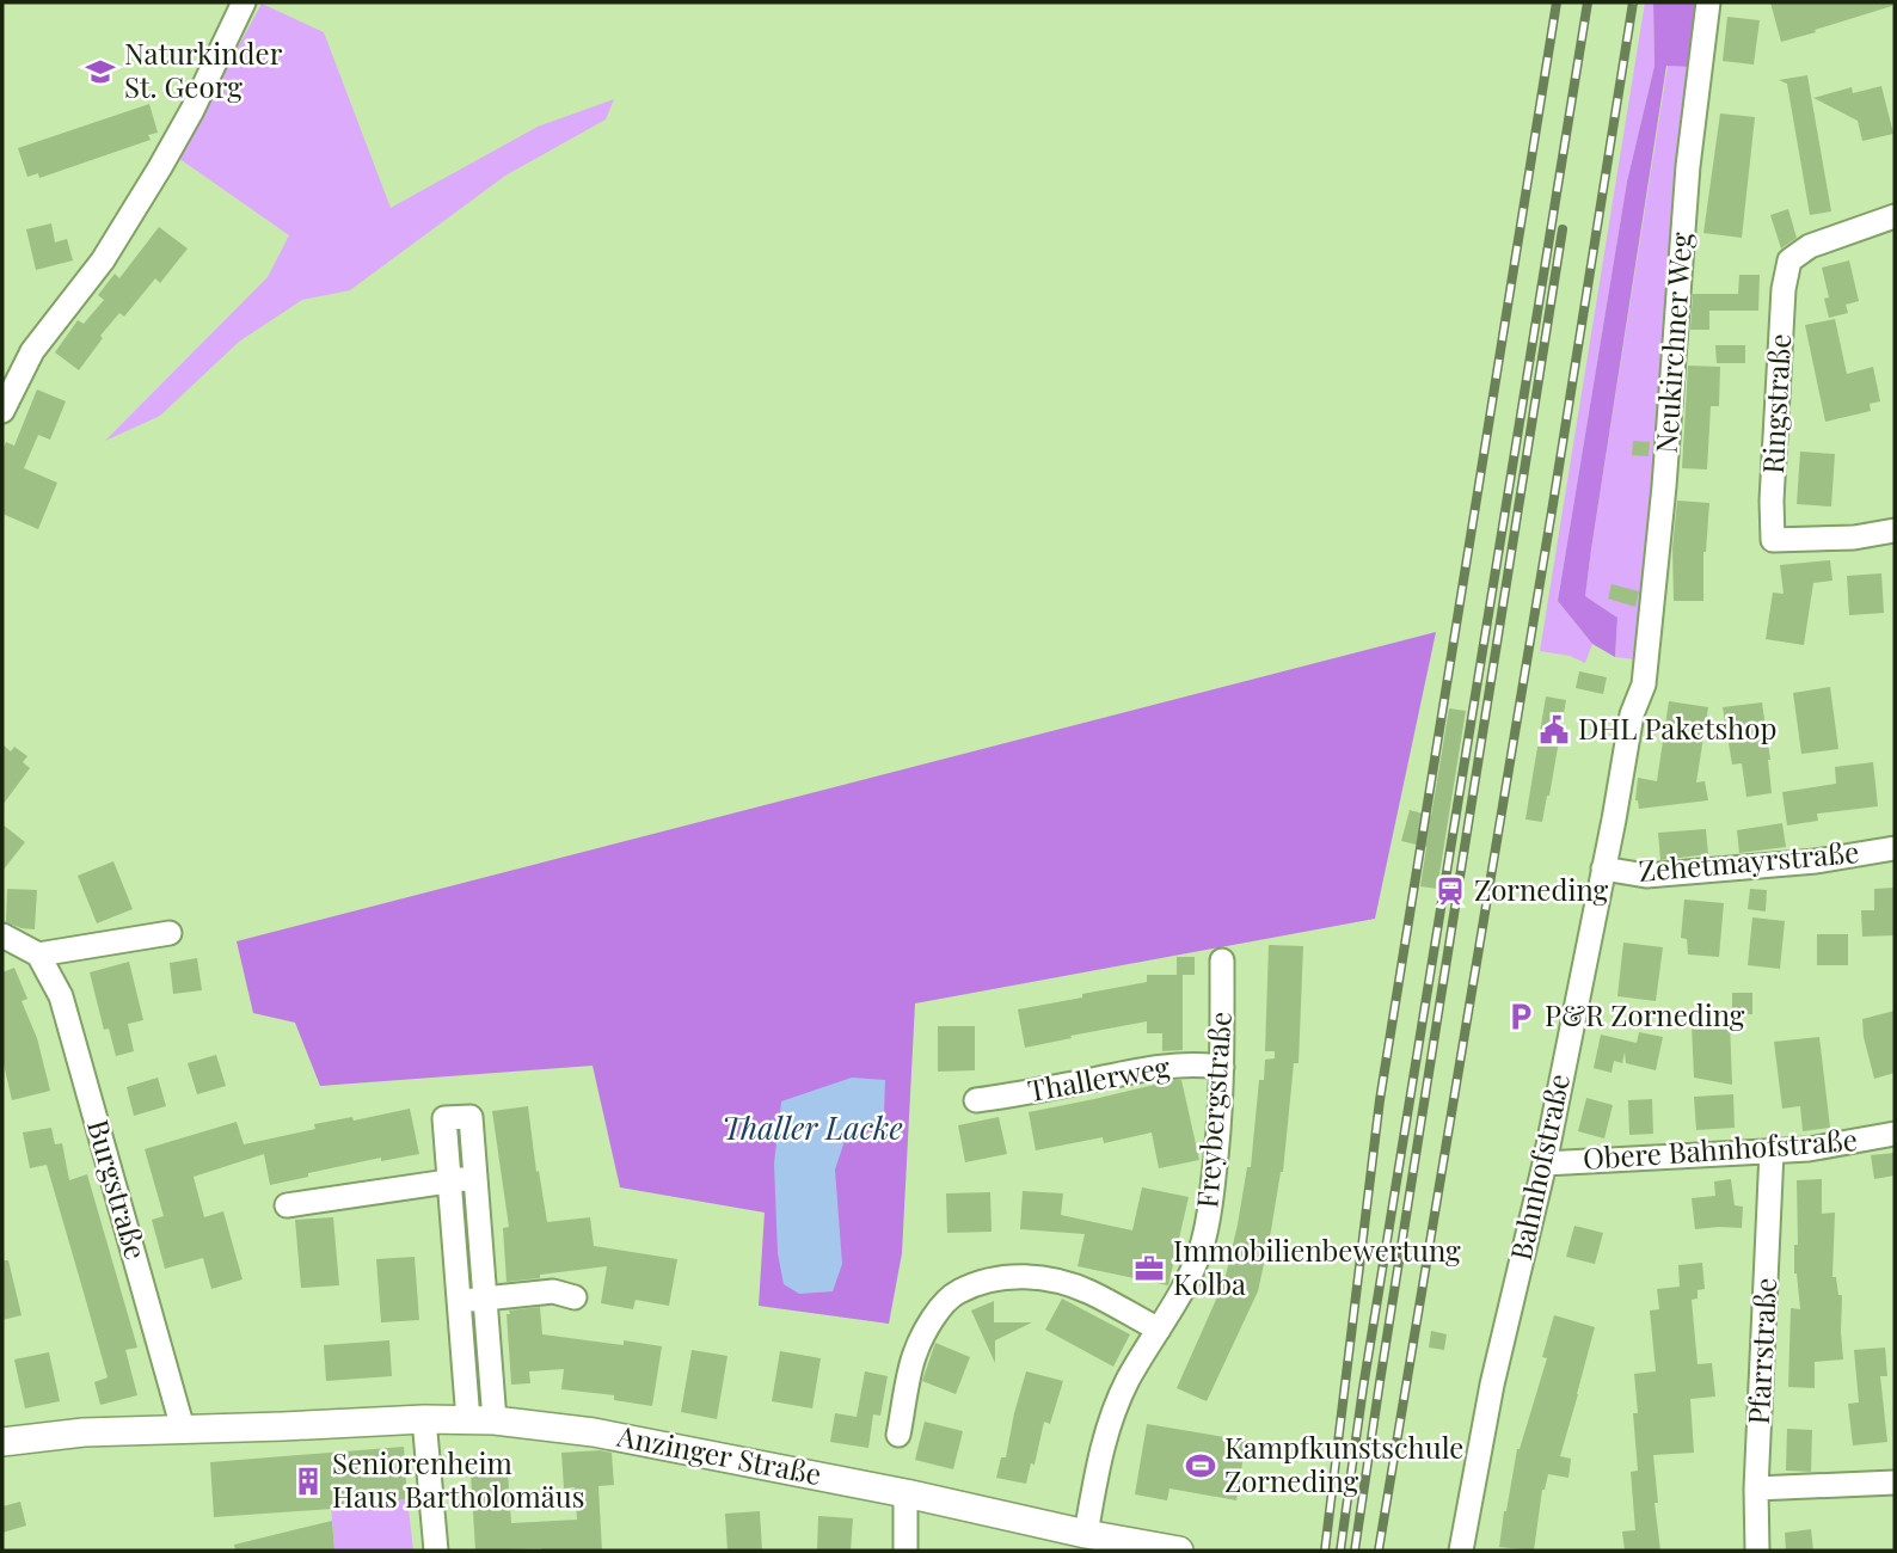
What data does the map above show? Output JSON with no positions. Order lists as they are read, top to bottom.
{
  "streets": {
    "street": [
      "Neukirchner Weg",
      "Ringstraße",
      "Zehetmayrstraße",
      "Thallerweg",
      "Freybergstraße",
      "Obere Bahnhofstraße",
      "Bahnhofstraße",
      "Burgstraße",
      "Pfarrstraße",
      "Anzinger Straße"
    ]
  },
  "crossings": [
    ["Neukirchner Weg", "Bahnhofstraße"],
    ["Zehetmayrstraße", "Bahnhofstraße"],
    ["Thallerweg", "Freybergstraße"],
    ["Freybergstraße", "Anzinger Straße"],
    ["Obere Bahnhofstraße", "Bahnhofstraße"],
    ["Obere Bahnhofstraße", "Pfarrstraße"],
    ["Burgstraße", "Anzinger Straße"]
  ],
  "water": ["Thaller Lacke"],
  "places": {
    "school or university": ["Naturkinder St. Georg"],
    "public building": ["DHL Paketshop"],
    "station": ["Zorneding"],
    "parking": ["P&R Zorneding"],
    "office": ["Immobilienbewertung Kolba"],
    "sports": ["Kampfkunstschule Zorneding"],
    "building": ["Seniorenheim Haus Bartholomäus"]
  }
}
